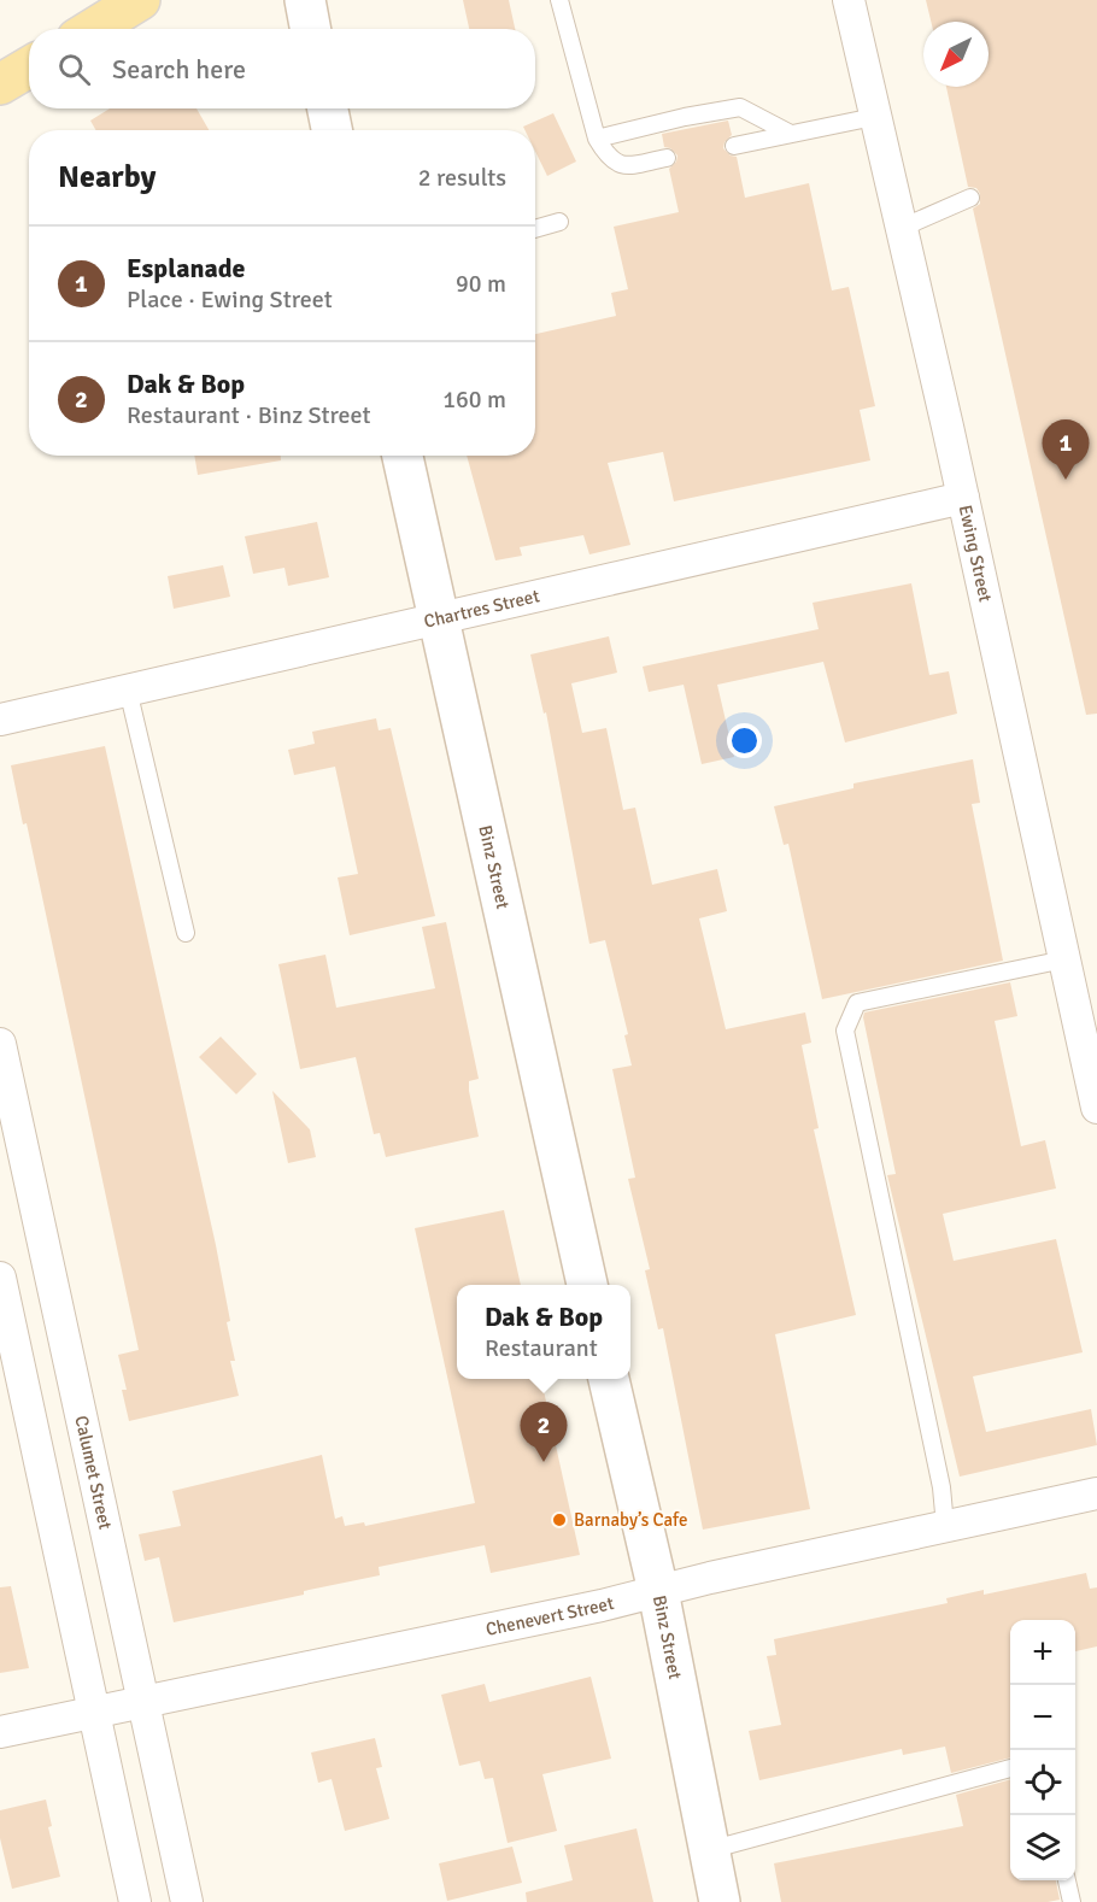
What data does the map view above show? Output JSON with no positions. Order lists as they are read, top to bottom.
{
  "streets": {
    "main road": ["Binz Street"],
    "street": [
      "Ewing Street",
      "Chartres Street",
      "Calumet Street",
      "Chenevert Street"
    ]
  },
  "crossings": [
    ["Ewing Street", "Chartres Street"],
    ["Chartres Street", "Binz Street"],
    ["Binz Street", "Chenevert Street"],
    ["Calumet Street", "Chenevert Street"]
  ],
  "places": ["Barnaby’s Cafe"],
  "north": "bottom left",
  "page": {
    "search": "Search here",
    "heading": ["Nearby", "2 results"],
    "list": [
      {
        "mark": "1",
        "name": "Esplanade",
        "note": "Place · Ewing Street",
        "value": "90 m"
      },
      {
        "mark": "2",
        "name": "Dak & Bop",
        "note": "Restaurant · Binz Street",
        "value": "160 m"
      }
    ],
    "pins": ["1", "2"],
    "popup": ["Dak & Bop", "Restaurant"],
    "map_buttons": ["+", "−"]
  }
}
